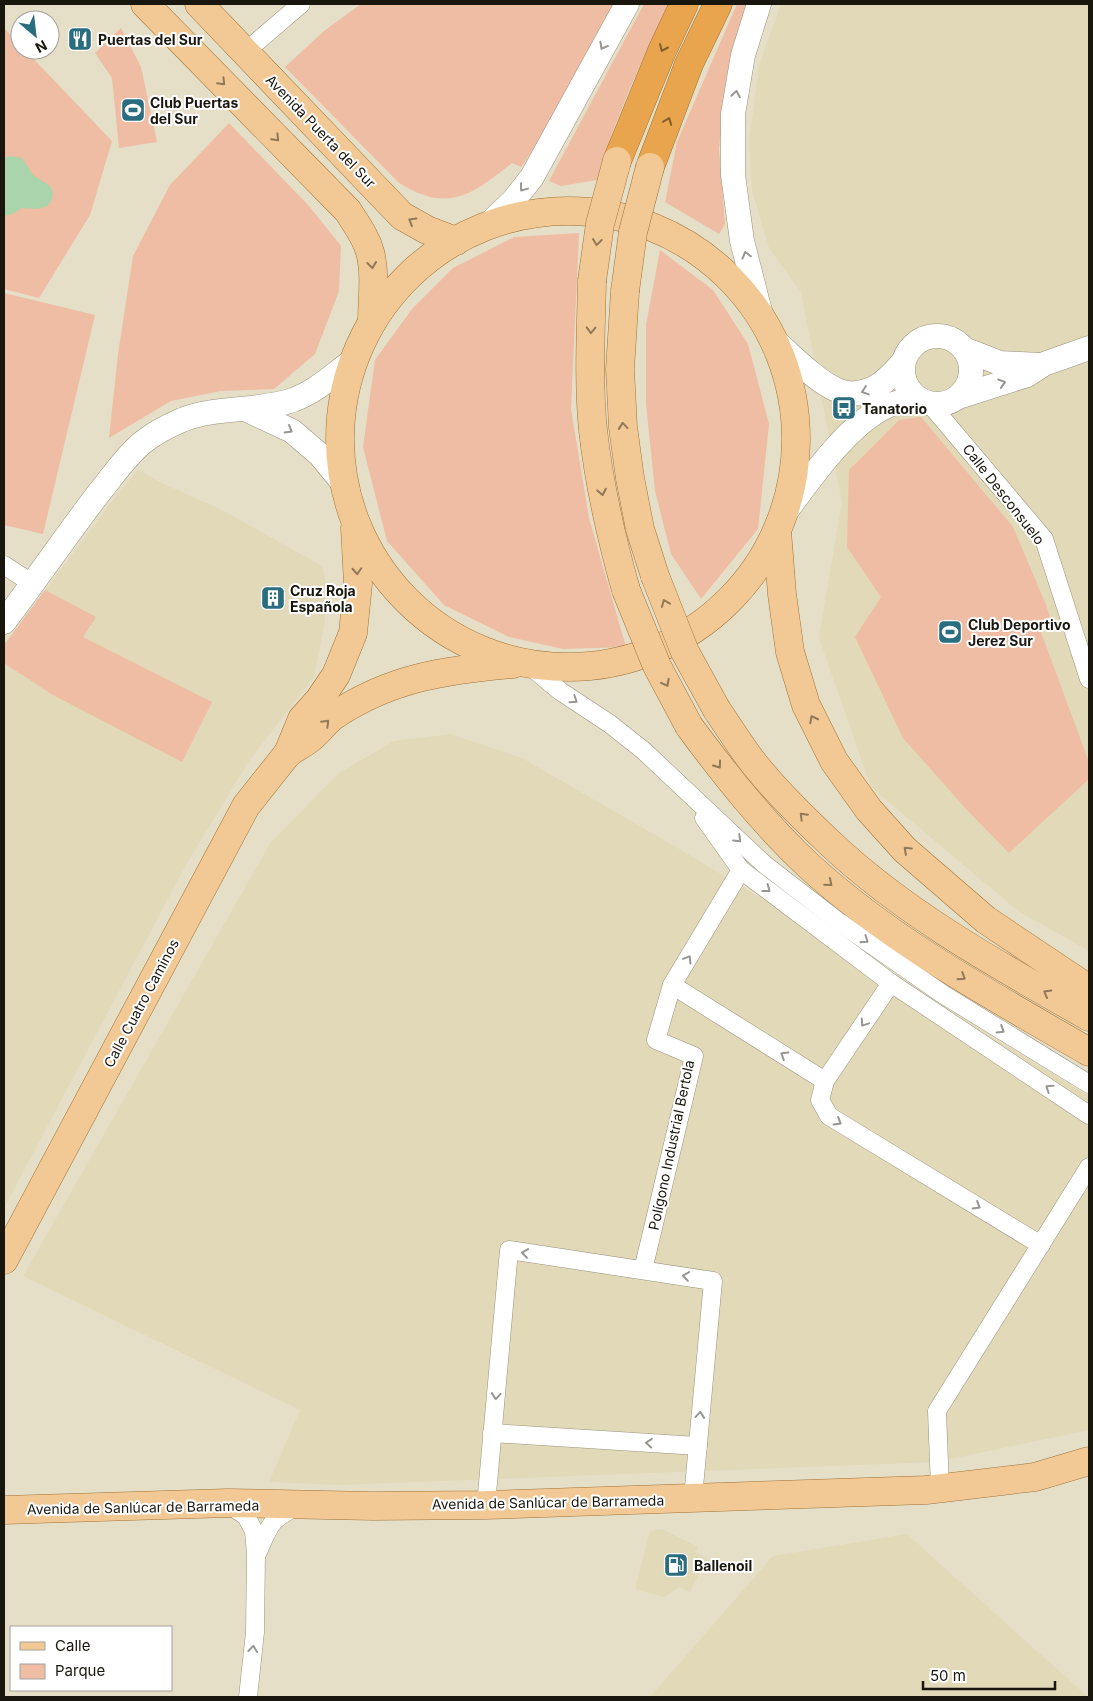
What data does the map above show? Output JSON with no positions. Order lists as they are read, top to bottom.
{
  "streets": {
    "main road": ["Avenida Puerta del Sur", "Calle Cuatro Caminos", "Avenida de Sanlúcar de Barrameda"],
    "street": ["Calle Desconsuelo", "Polígono Industrial Bertola"]
  },
  "places": {
    "restaurant": ["Puertas del Sur"],
    "sports": ["Club Puertas del Sur", "Club Deportivo Jerez Sur"],
    "bus stop": ["Tanatorio"],
    "building": ["Cruz Roja Española"],
    "fuel station": ["Ballenoil"]
  },
  "legend": ["Calle", "Parque"],
  "scale_bar": "50 m",
  "north": "bottom right"
}
